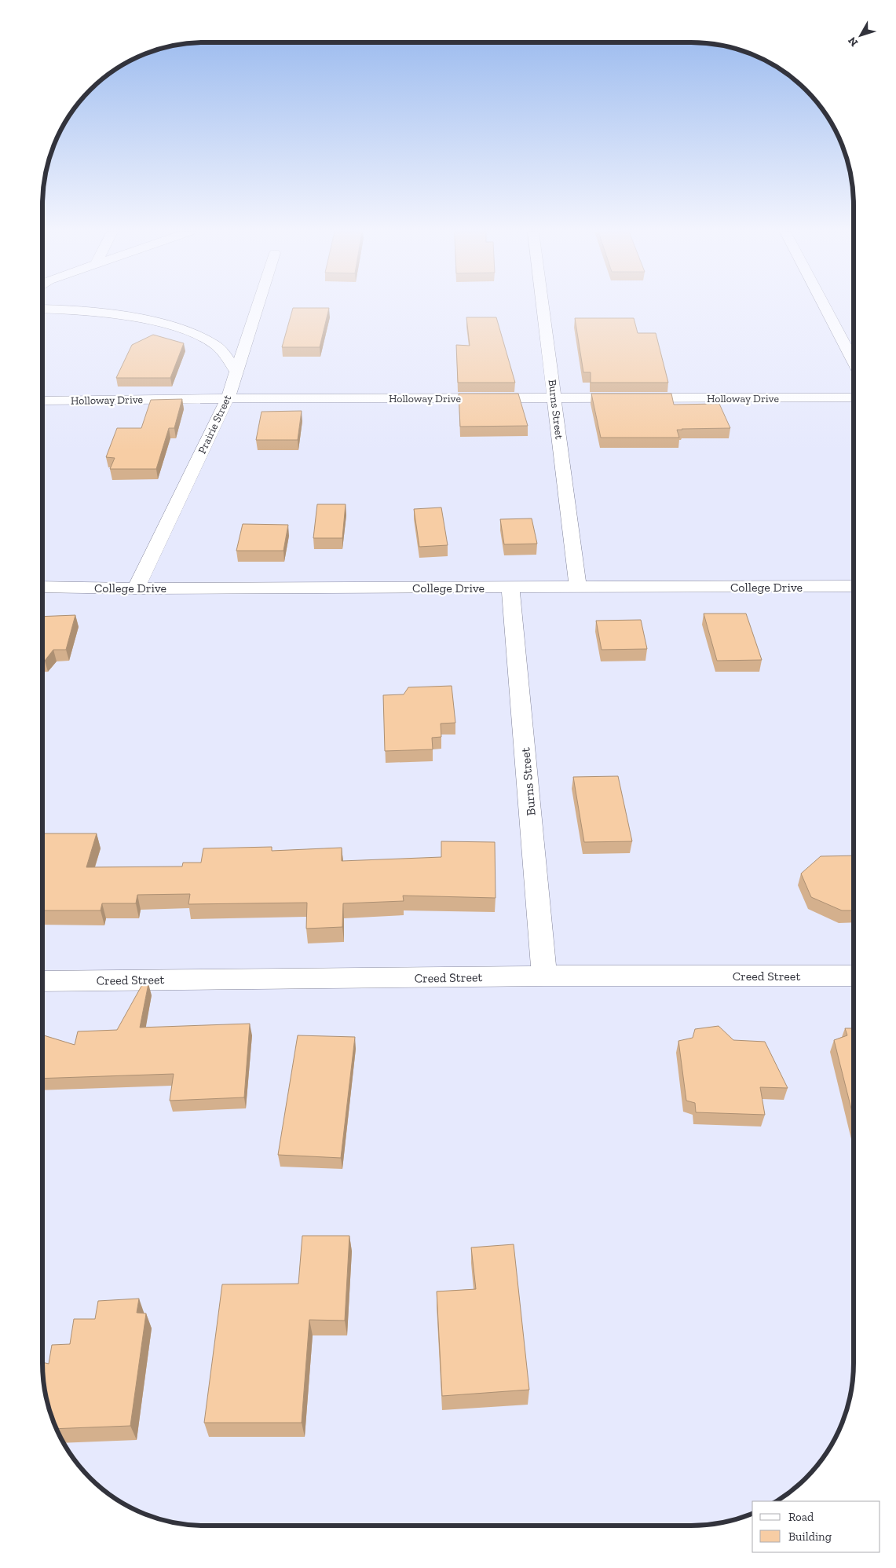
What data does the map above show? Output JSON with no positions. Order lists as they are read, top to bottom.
{
  "streets": {
    "street": [
      "Holloway Drive",
      "Burns Street",
      "Prairie Street",
      "College Drive",
      "Creed Street"
    ]
  },
  "crossings": [
    ["Holloway Drive", "Burns Street"],
    ["Holloway Drive", "Prairie Street"],
    ["Burns Street", "College Drive"],
    ["Burns Street", "Creed Street"],
    ["Prairie Street", "College Drive"]
  ],
  "legend": ["Road", "Building"],
  "north": "bottom left"
}
